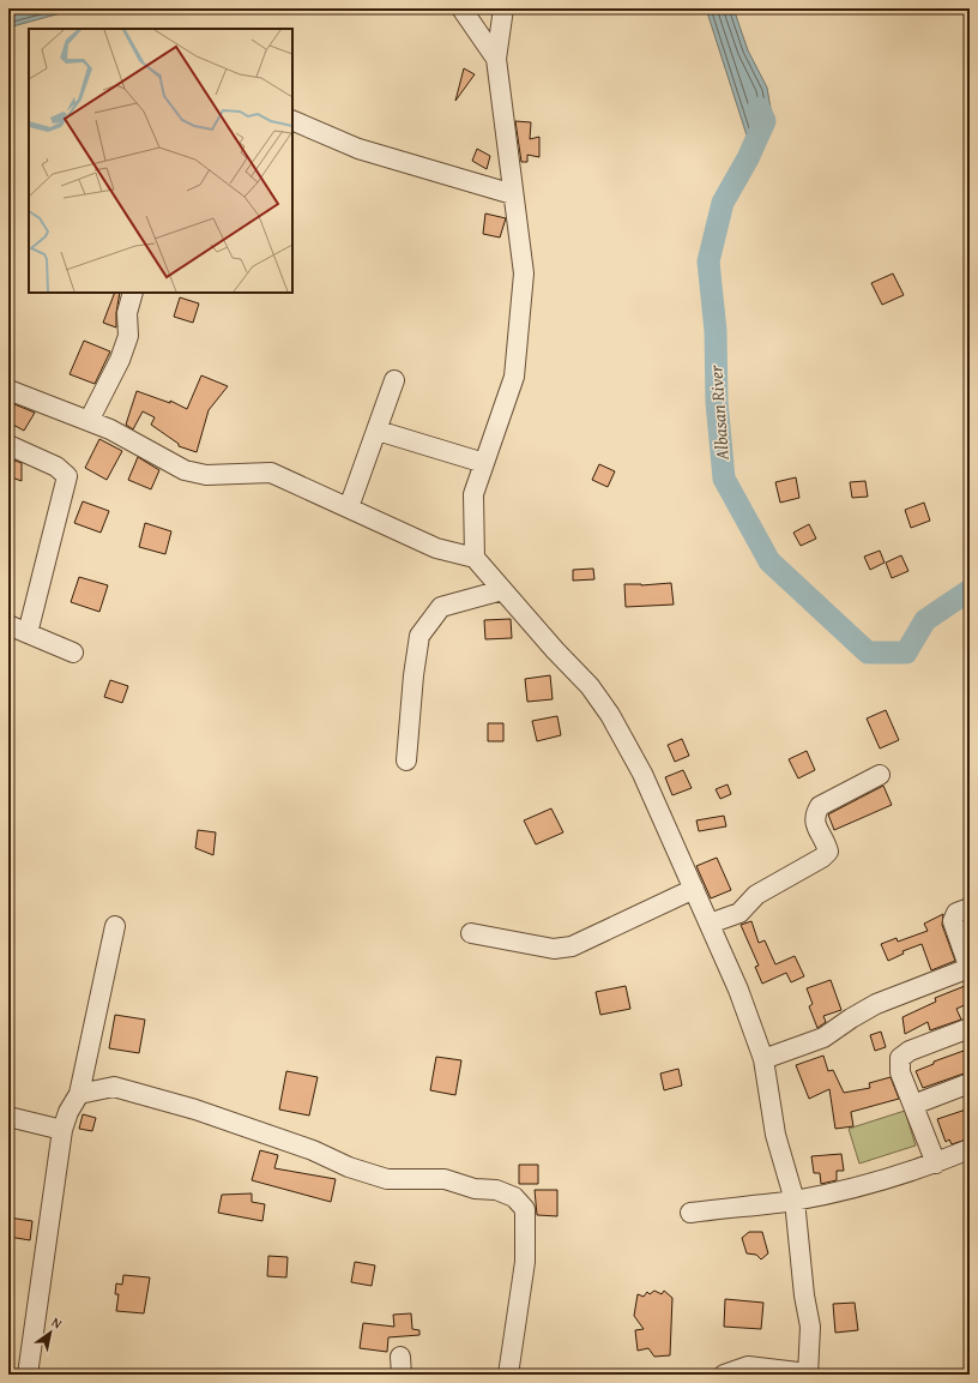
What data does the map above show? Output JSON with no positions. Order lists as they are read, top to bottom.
{
  "water": ["Albasan River"],
  "north": "top right"
}
